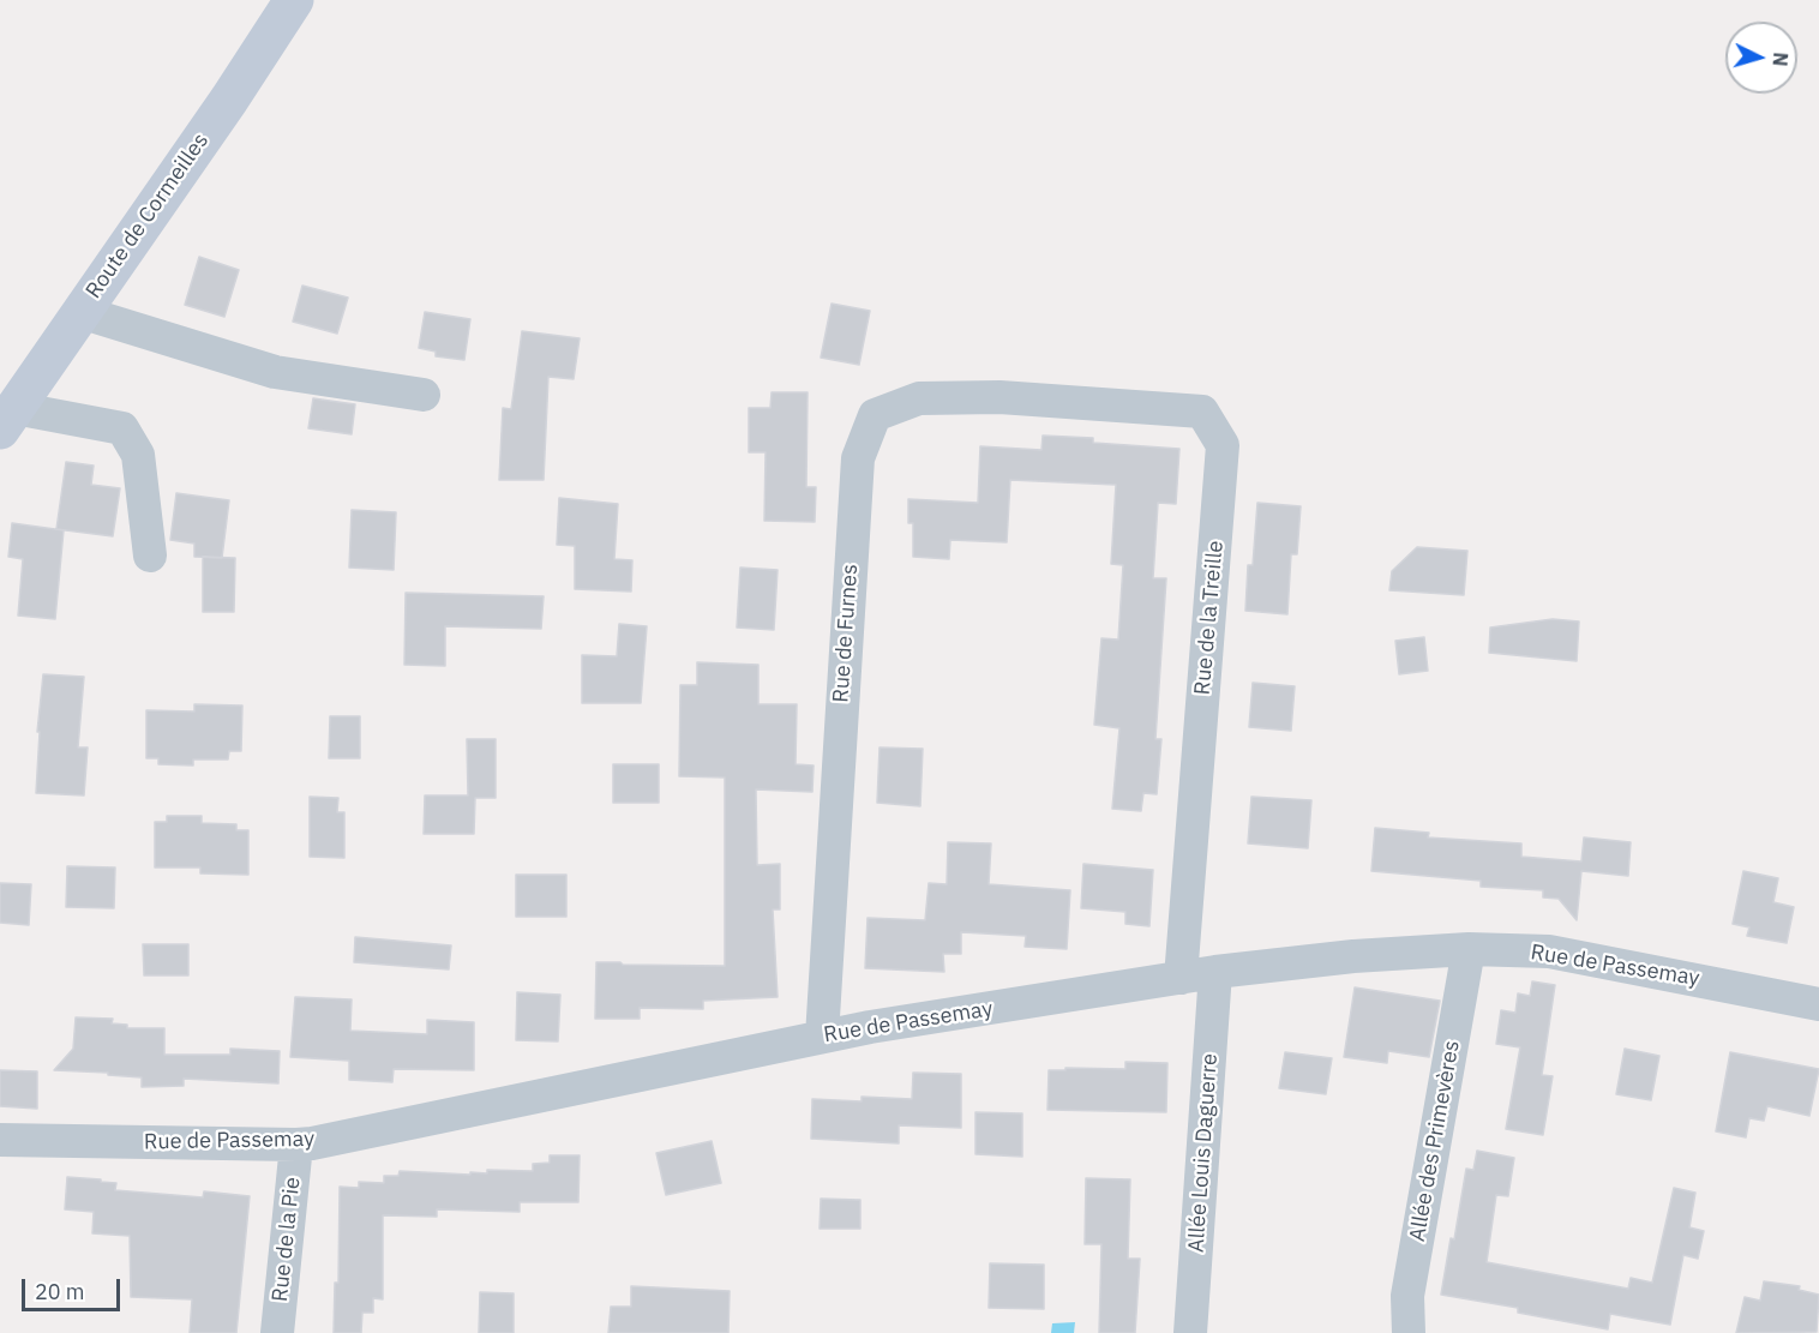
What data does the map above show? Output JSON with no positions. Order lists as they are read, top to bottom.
{
  "streets": {
    "main road": ["Route de Cormeilles"],
    "street": [
      "Rue de la Treille",
      "Rue de Furnes",
      "Rue de Passemay",
      "Allée des Primevères",
      "Allée Louis Daguerre",
      "Rue de la Pie"
    ]
  },
  "crossings": [
    ["Rue de la Treille", "Rue de Furnes"],
    ["Rue de la Treille", "Rue de Passemay"],
    ["Rue de Furnes", "Rue de Passemay"],
    ["Rue de Passemay", "Allée des Primevères"],
    ["Rue de Passemay", "Allée Louis Daguerre"],
    ["Rue de Passemay", "Rue de la Pie"]
  ],
  "scale_bar": "20 m",
  "north": "right"
}
